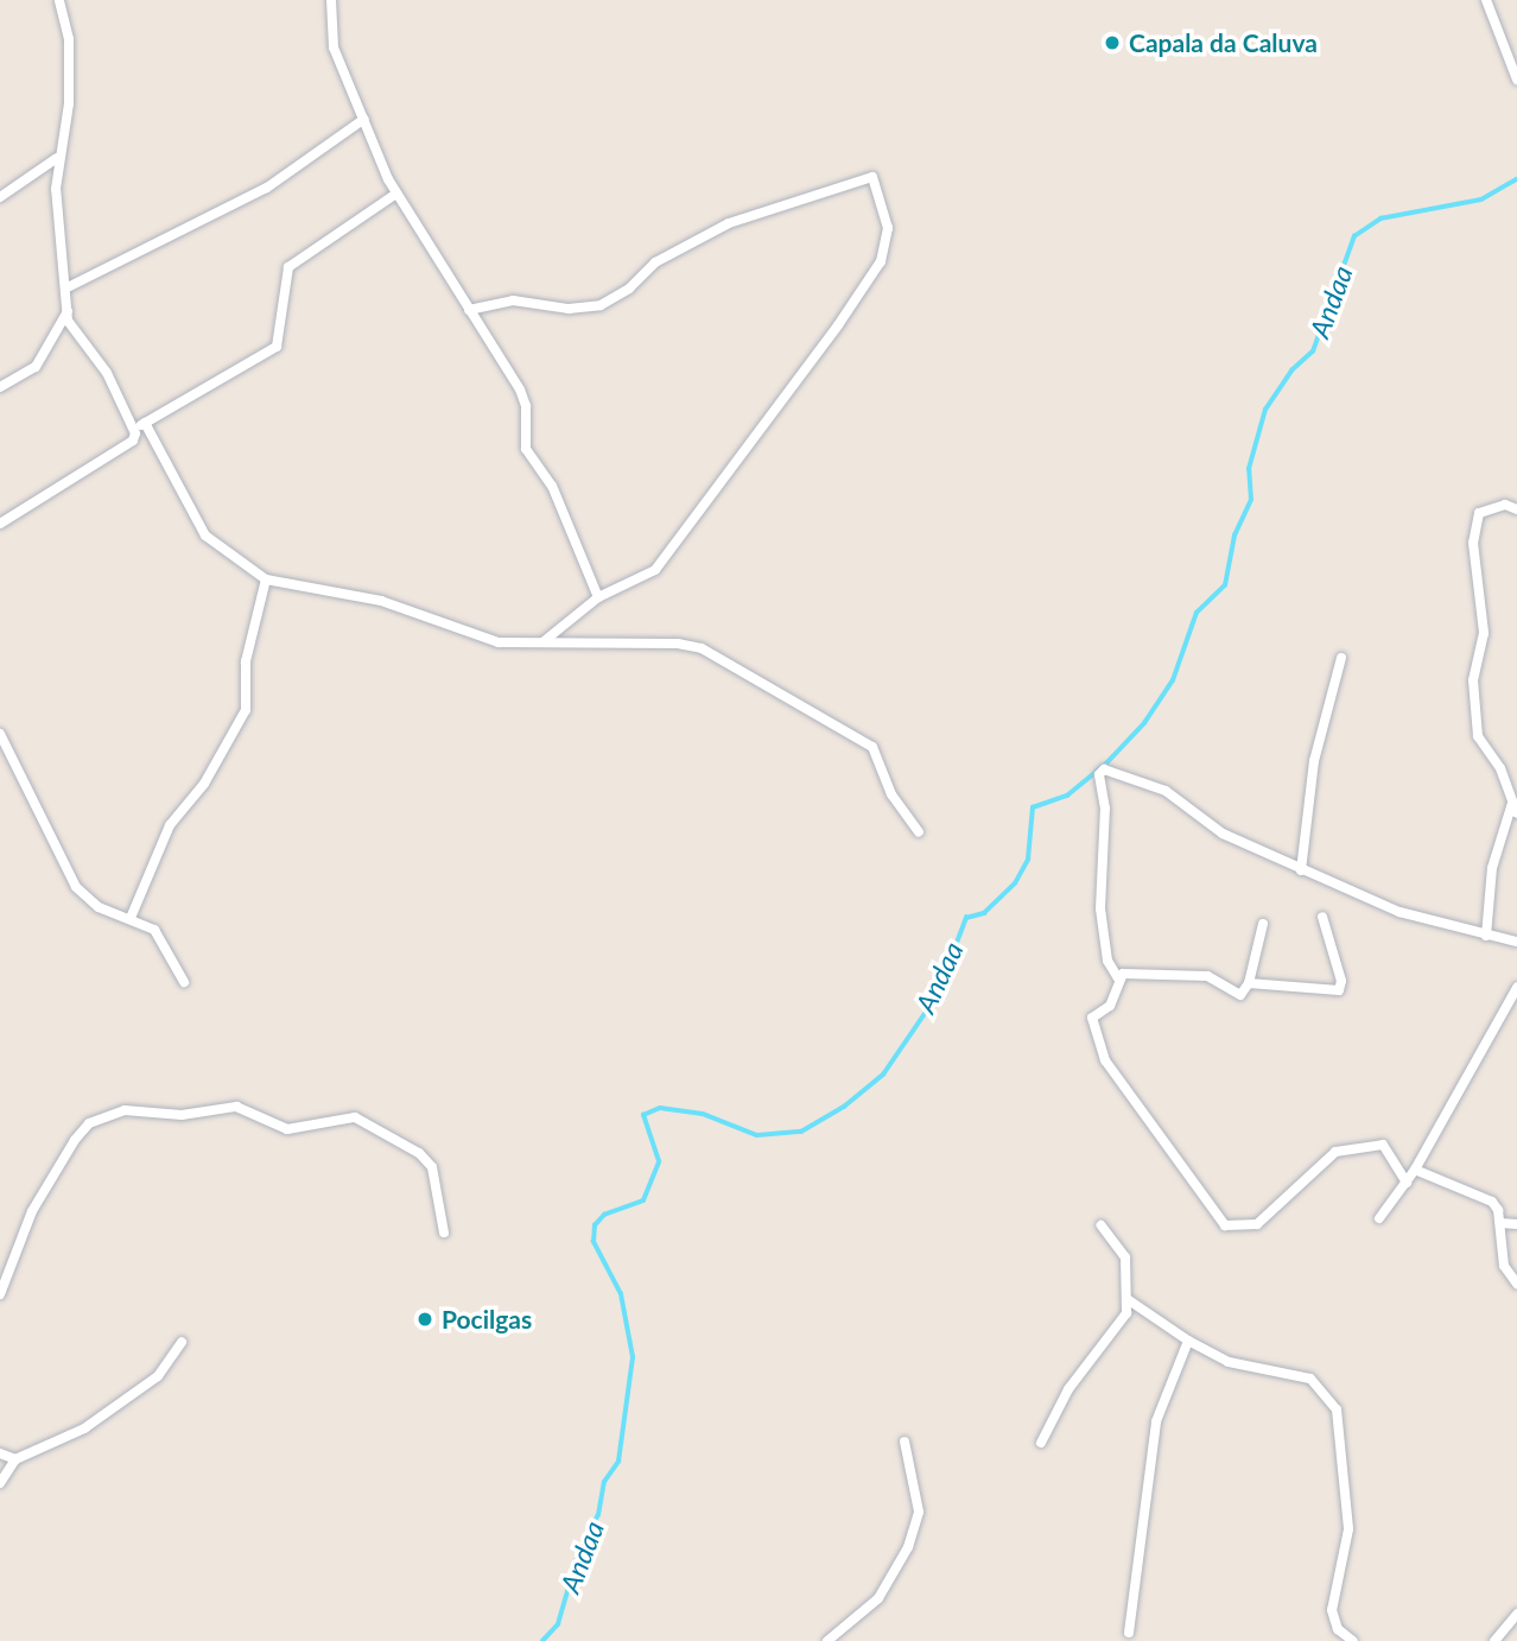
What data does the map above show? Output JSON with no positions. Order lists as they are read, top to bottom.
{
  "water": ["Andaa"],
  "places": ["Capala da Caluva", "Pocilgas"]
}
